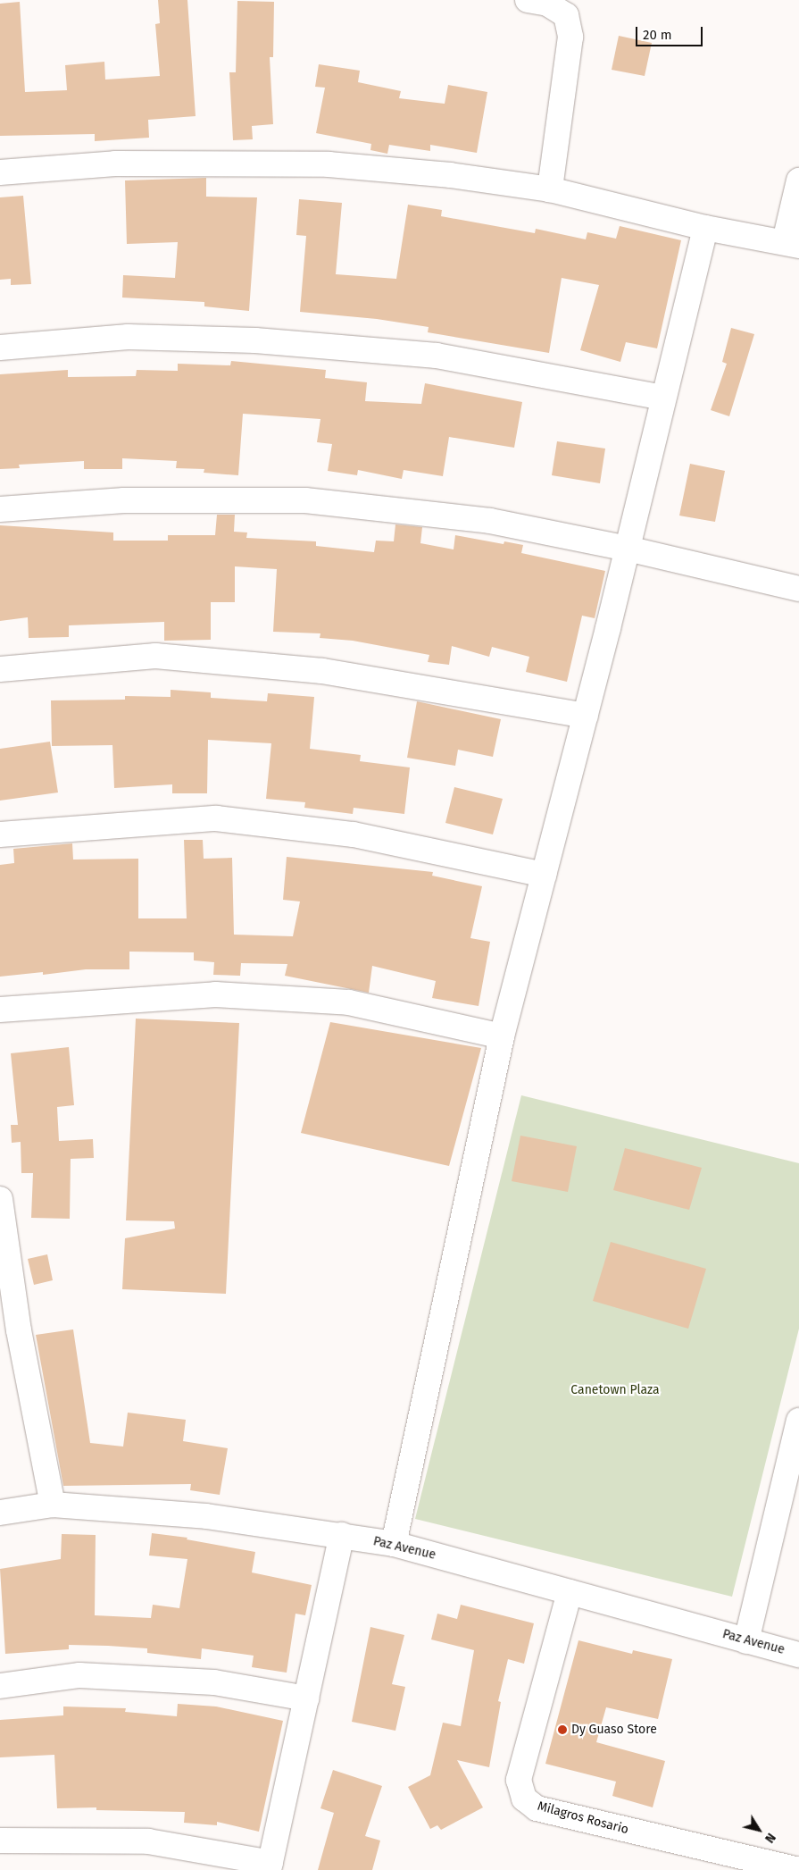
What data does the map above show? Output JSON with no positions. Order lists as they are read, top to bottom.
{
  "streets": {
    "street": ["Paz Avenue", "Milagros Rosario"]
  },
  "crossings": [
    ["Paz Avenue", "Milagros Rosario"]
  ],
  "parks": ["Canetown Plaza"],
  "places": ["Dy Guaso Store"],
  "scale_bar": "20 m",
  "north": "bottom right"
}
